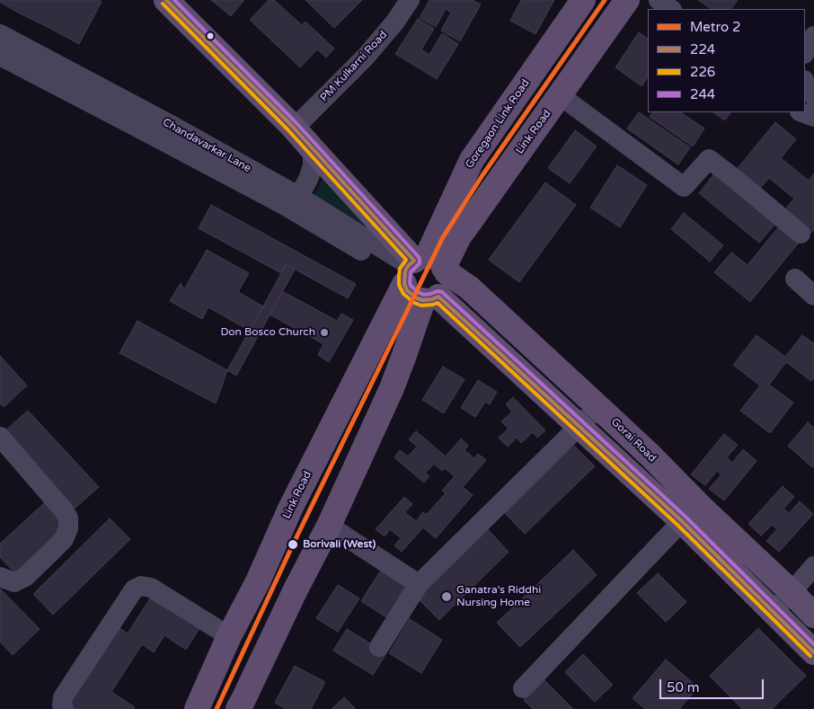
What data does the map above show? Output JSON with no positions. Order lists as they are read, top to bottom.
{
  "streets": {
    "main road": ["Goregaon Link Road", "Link Road", "Gorai Road"],
    "street": ["PM Kulkarni Road", "Chandavarkar Lane"]
  },
  "crossings": [
    ["Goregaon Link Road", "Link Road"],
    ["Goregaon Link Road", "Chandavarkar Lane"],
    ["Goregaon Link Road", "Gorai Road"],
    ["Link Road", "Chandavarkar Lane"],
    ["Link Road", "Gorai Road"],
    ["Chandavarkar Lane", "Gorai Road"]
  ],
  "places": ["Don Bosco Church", "Borivali (West)", "Ganatra's Riddhi Nursing Home"],
  "lines": [
    "metro line 2",
    "transit line 224",
    "transit line 244",
    "transit line 226"
  ],
  "legend": [
    "Metro 2",
    "224",
    "226",
    "244"
  ],
  "scale_bar": "50 m"
}
